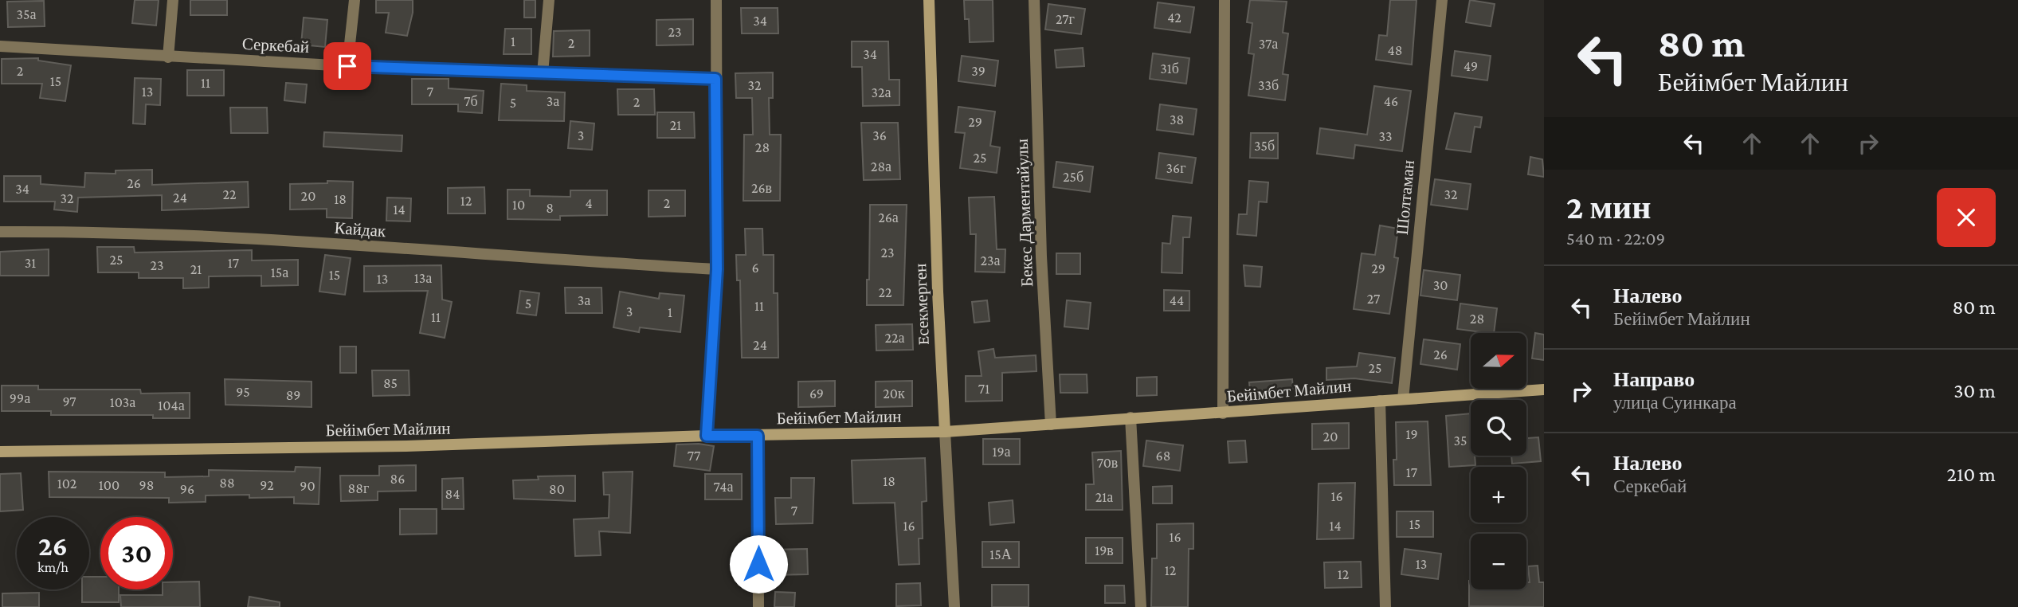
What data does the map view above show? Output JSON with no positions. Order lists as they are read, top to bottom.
{
  "streets": {
    "street": [
      "Серкебай",
      "Шолтаман",
      "Бекес Дарментайулы",
      "Кайдак",
      "Eсекмерген",
      "Бейімбет Майлин"
    ]
  },
  "crossings": [
    ["Шолтаман", "Бейімбет Майлин"],
    ["Бекес Дарментайулы", "Бейімбет Майлин"],
    ["Eсекмерген", "Бейімбет Майлин"]
  ],
  "house_numbers": [
    "35а",
    "42",
    "27г",
    "34",
    "23",
    "1",
    "2",
    "37а",
    "48",
    "34",
    "49",
    "31б",
    "2",
    "39",
    "15",
    "11",
    "32",
    "33б",
    "13",
    "7",
    "32а",
    "7б",
    "3а",
    "46",
    "2",
    "5",
    "38",
    "29",
    "21",
    "3",
    "36",
    "33",
    "35б",
    "28",
    "25",
    "28а",
    "36г",
    "25б",
    "26",
    "26в",
    "34",
    "22",
    "32",
    "20",
    "24",
    "32",
    "18",
    "12",
    "4",
    "2",
    "10",
    "8",
    "14",
    "26а",
    "23",
    "25",
    "23а",
    "31",
    "17",
    "23",
    "6",
    "29",
    "21",
    "15а",
    "15",
    "13а",
    "13",
    "30",
    "22",
    "27",
    "3а",
    "44",
    "5",
    "11",
    "3",
    "1",
    "11",
    "28",
    "22а",
    "24",
    "26",
    "25",
    "85",
    "71",
    "95",
    "69",
    "20к",
    "89",
    "99а",
    "97",
    "103а",
    "104а",
    "19",
    "20",
    "35",
    "19а",
    "77",
    "68",
    "70в",
    "17",
    "86",
    "18",
    "88",
    "102",
    "100",
    "98",
    "92",
    "90",
    "74а",
    "88г",
    "96",
    "80",
    "84",
    "16",
    "21а",
    "7",
    "15",
    "16",
    "14",
    "16",
    "19в",
    "15А",
    "13",
    "12",
    "12"
  ],
  "north": "right",
  "page": {
    "turn": ["80 m", "Бейімбет Майлин"],
    "heading": ["2 мин", "540 m · 22:09"],
    "list": [
      {
        "name": "Налево",
        "note": "Бейімбет Майлин",
        "value": "80 m"
      },
      {
        "name": "Направо",
        "note": "улица Суинкара",
        "value": "30 m"
      },
      {
        "name": "Налево",
        "note": "Серкебай",
        "value": "210 m"
      }
    ],
    "map_buttons": ["+", "−"],
    "speed": "26 km/h",
    "limit": "30"
  }
}
